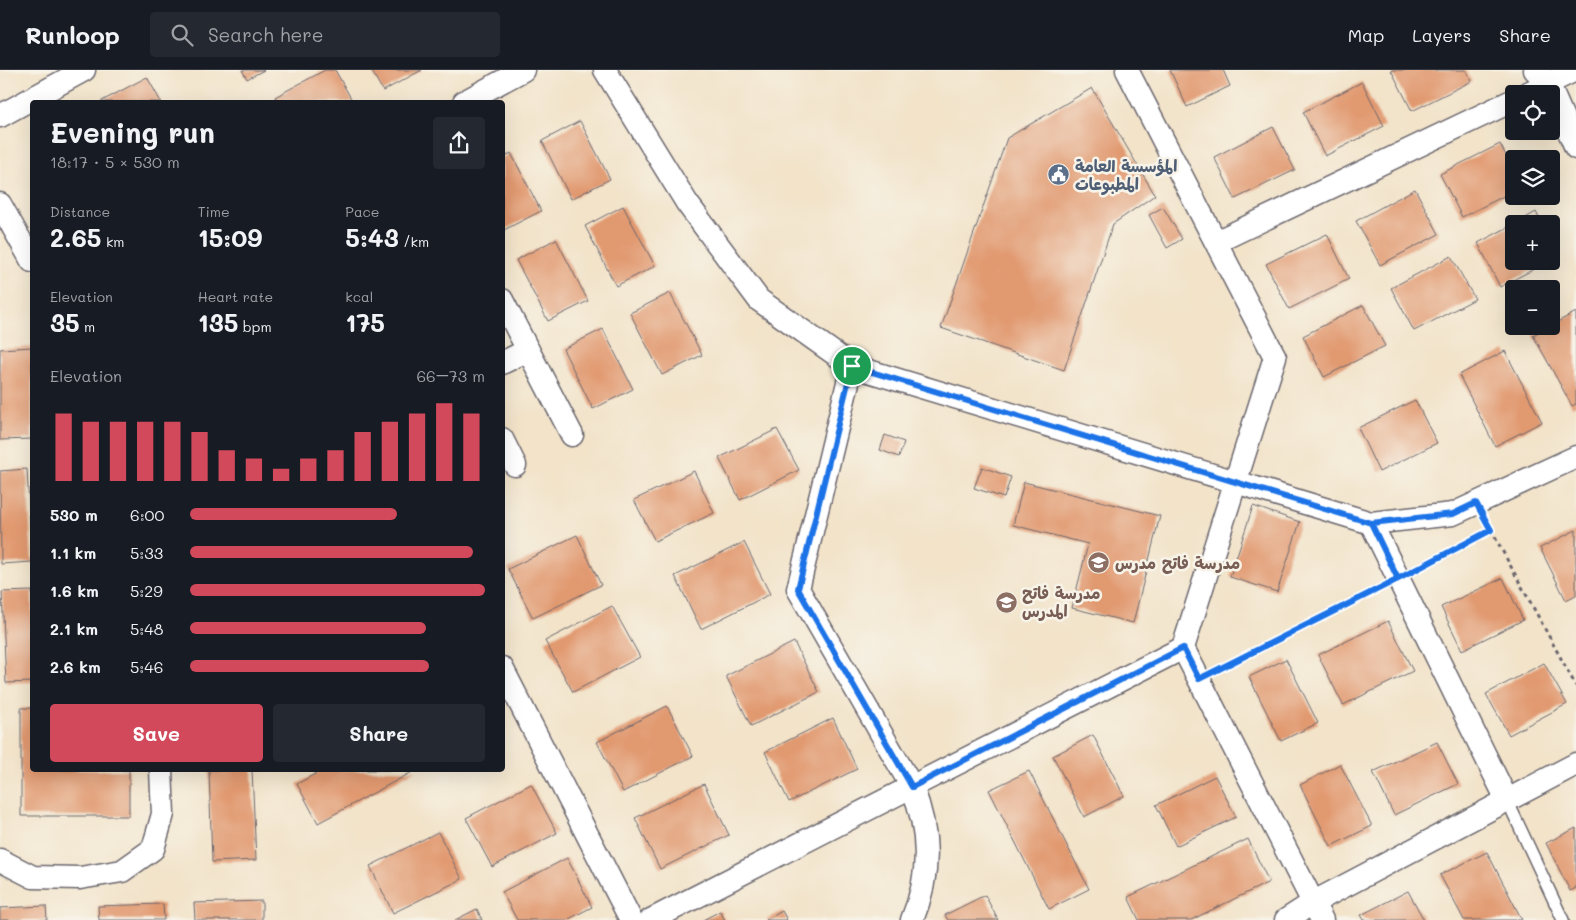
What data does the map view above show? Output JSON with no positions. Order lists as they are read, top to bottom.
{
  "places": {
    "public building": ["المؤسسة العامة المطبوعات"],
    "school or university": ["مدرسة فاتح مدرس", "مدرسة فاتح المدرس"]
  },
  "page": {
    "header": "Runloop",
    "search": "Search here",
    "nav": ["Map", "Layers", "Share"],
    "map_buttons": ["+", "−"],
    "heading": ["Evening run", "18:17 · 5 × 530 m"],
    "stats": [
      ["Distance", "2.65 km"],
      ["Time", "15:09"],
      ["Pace", "5:43 /km"],
      ["Elevation", "35 m"],
      ["Heart rate", "135 bpm"],
      ["kcal", "175"]
    ],
    "chart": ["Elevation", "66–73 m"],
    "list": [
      {
        "name": "530 m",
        "note": "6:00"
      },
      {
        "name": "1.1 km",
        "note": "5:33"
      },
      {
        "name": "1.6 km",
        "note": "5:29"
      },
      {
        "name": "2.1 km",
        "note": "5:48"
      },
      {
        "name": "2.6 km",
        "note": "5:46"
      }
    ],
    "buttons": ["Save", "Share"]
  }
}
